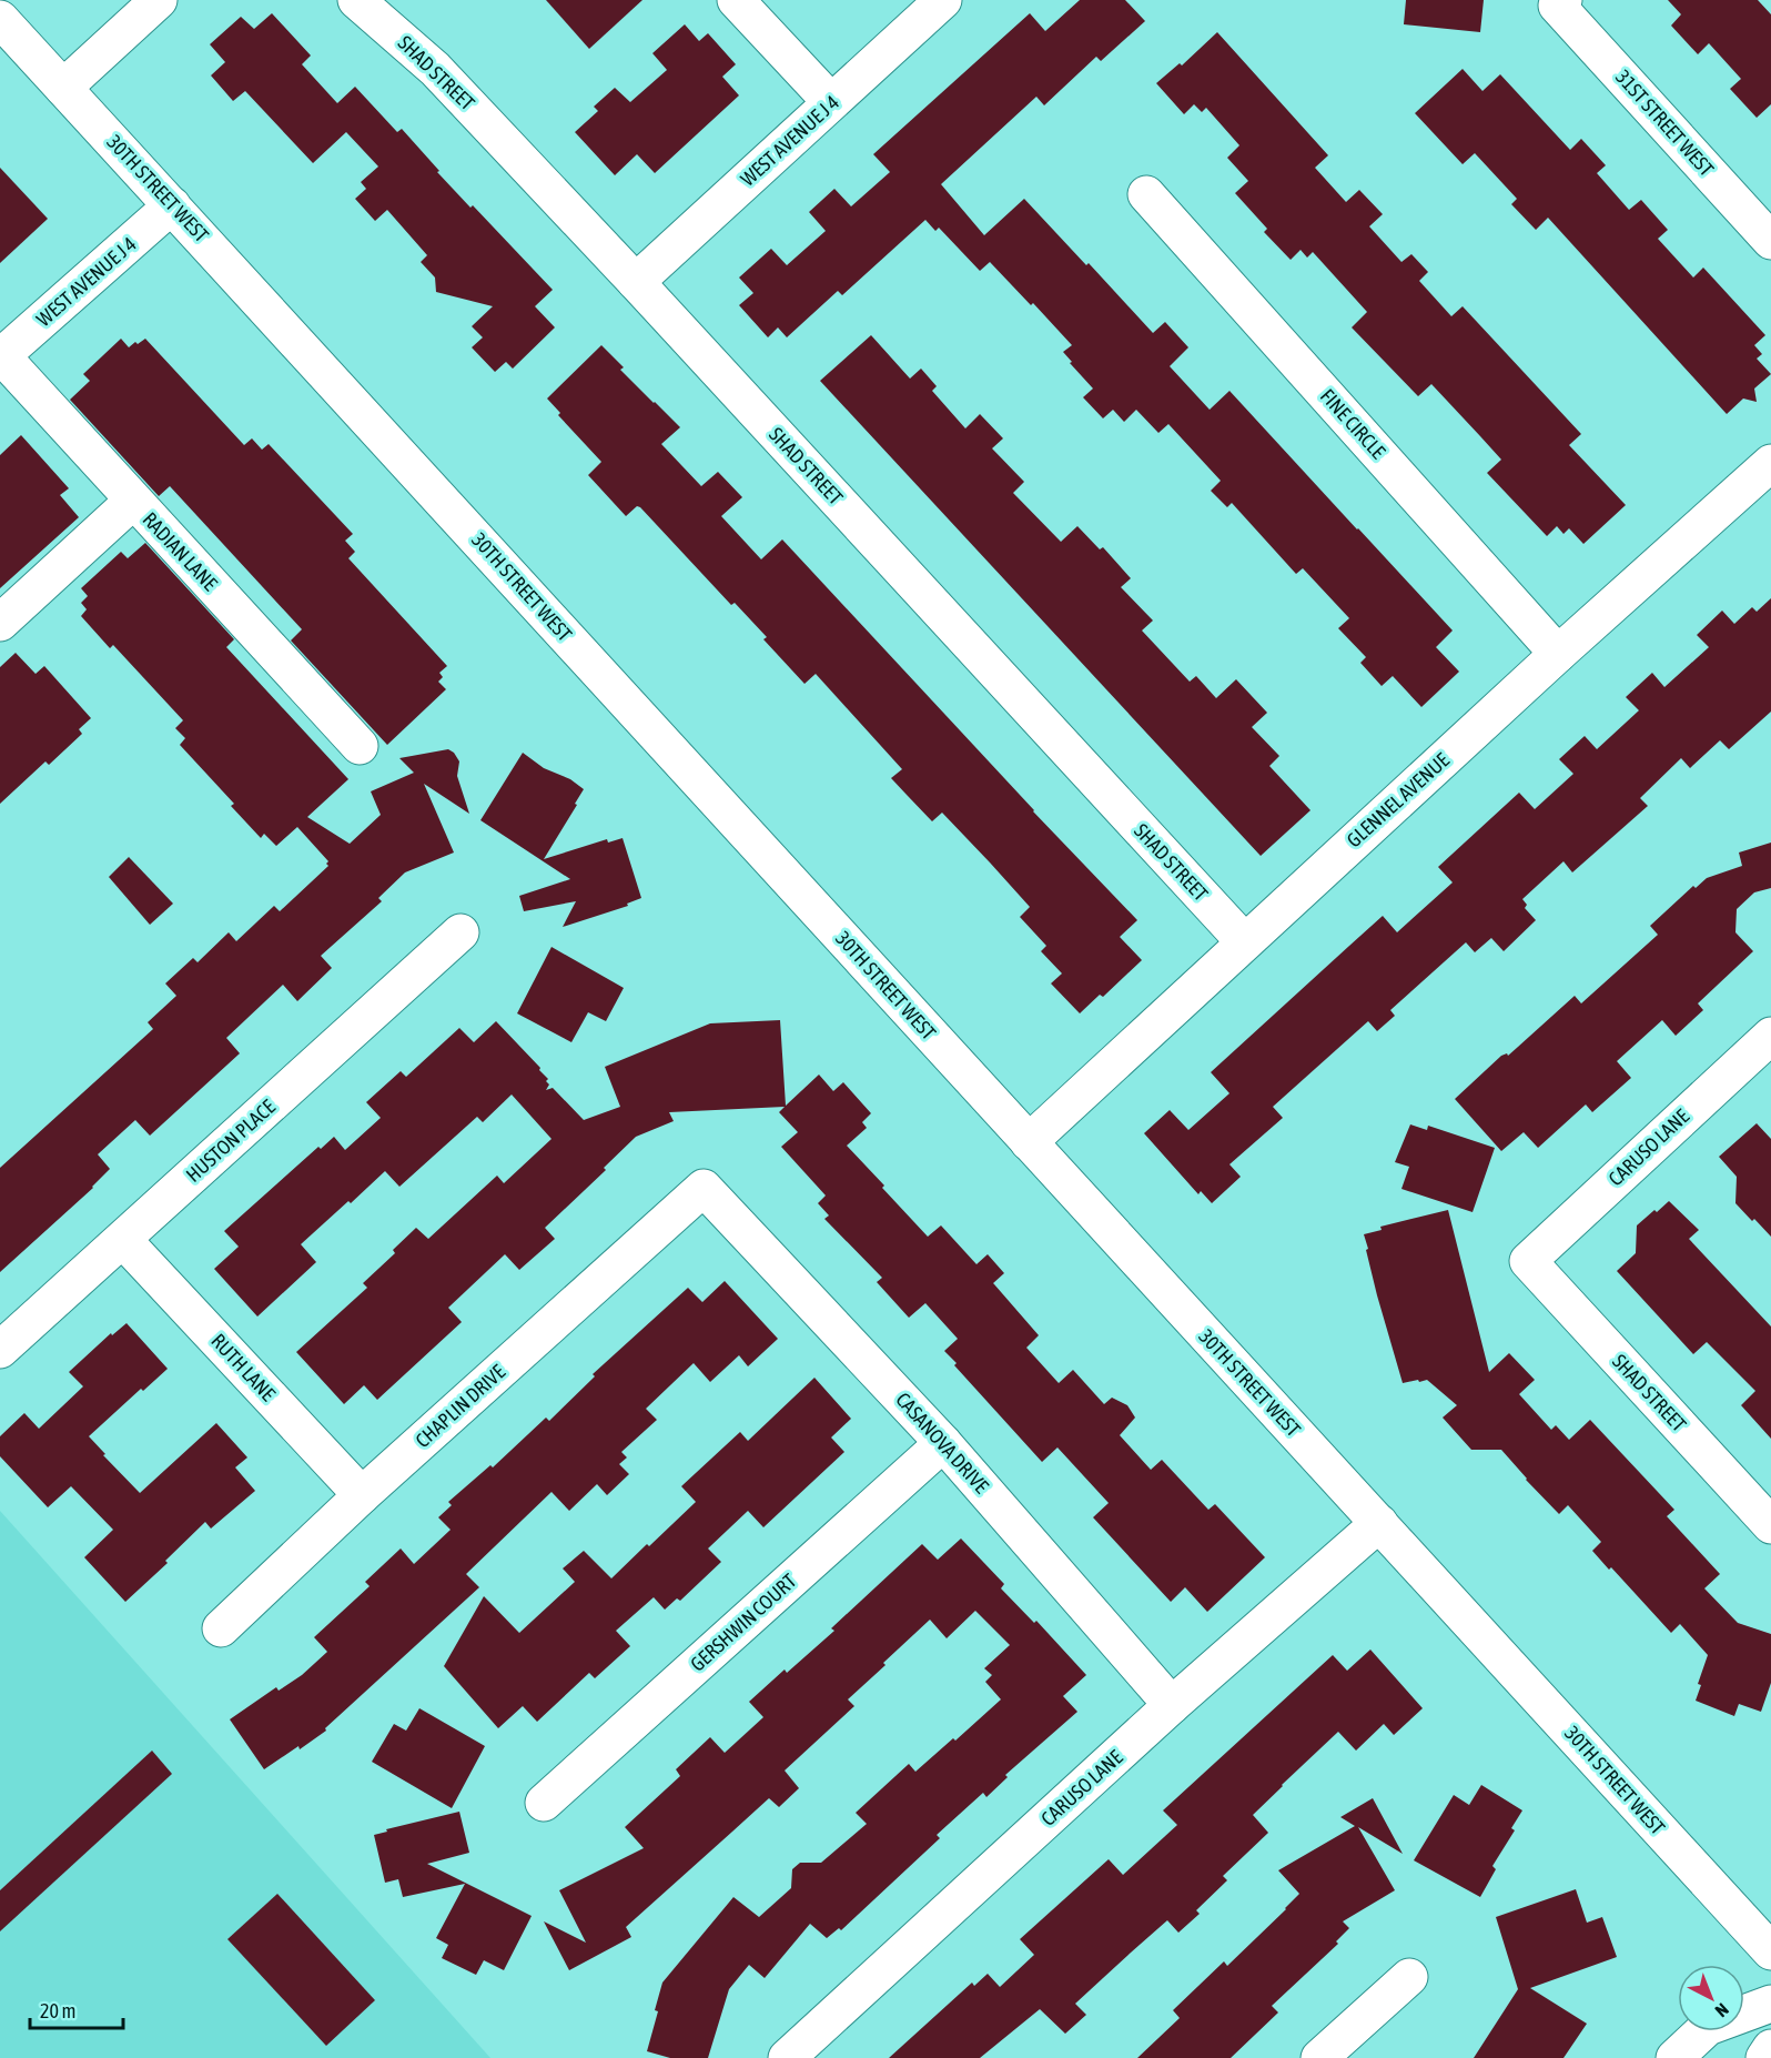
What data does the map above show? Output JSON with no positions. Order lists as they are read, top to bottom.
{
  "streets": {
    "street": [
      "SHAD STREET",
      "31ST STREET WEST",
      "WEST AVENUE J 4",
      "30TH STREET WEST",
      "FINE CIRCLE",
      "RADIAN LANE",
      "GLENNEL AVENUE",
      "HUSTON PLACE",
      "CARUSO LANE",
      "RUTH LANE",
      "CHAPLIN DRIVE",
      "CASANOVA DRIVE",
      "GERSHWIN COURT"
    ]
  },
  "crossings": [
    ["SHAD STREET", "WEST AVENUE J 4"],
    ["SHAD STREET", "GLENNEL AVENUE"],
    ["SHAD STREET", "CARUSO LANE"],
    ["WEST AVENUE J 4", "30TH STREET WEST"],
    ["WEST AVENUE J 4", "RADIAN LANE"],
    ["30TH STREET WEST", "GLENNEL AVENUE"],
    ["30TH STREET WEST", "CARUSO LANE"],
    ["FINE CIRCLE", "GLENNEL AVENUE"],
    ["HUSTON PLACE", "RUTH LANE"],
    ["CARUSO LANE", "CASANOVA DRIVE"],
    ["RUTH LANE", "CHAPLIN DRIVE"],
    ["CHAPLIN DRIVE", "CASANOVA DRIVE"],
    ["CASANOVA DRIVE", "GERSHWIN COURT"]
  ],
  "scale_bar": "20 m",
  "north": "bottom right"
}
